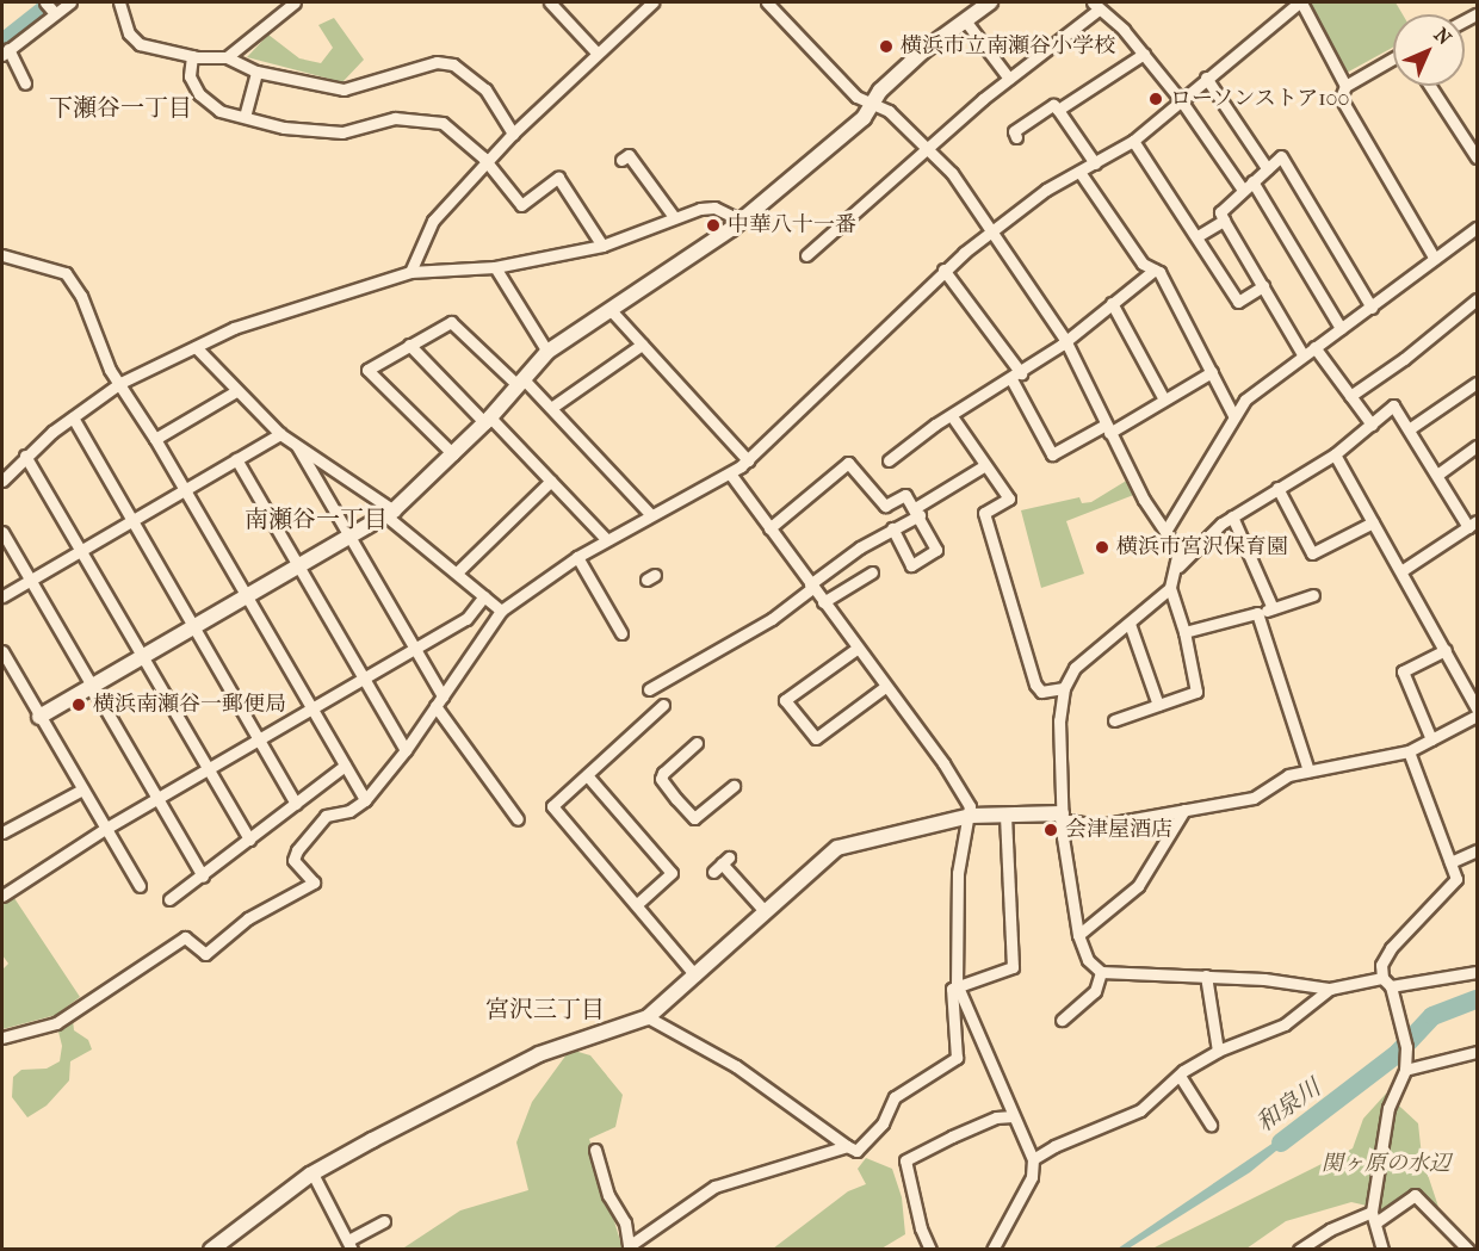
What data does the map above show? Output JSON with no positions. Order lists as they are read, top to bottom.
{
  "districts": ["下瀬谷一丁目", "南瀬谷一丁目", "宮沢三丁目"],
  "water": ["和泉川"],
  "parks": ["関ヶ原の水辺"],
  "places": [
    "横浜市立南瀬谷小学校",
    "ローソンストア100",
    "中華八十一番",
    "横浜市宮沢保育園",
    "横浜南瀬谷一郵便局",
    "会津屋酒店"
  ],
  "north": "top right"
}
